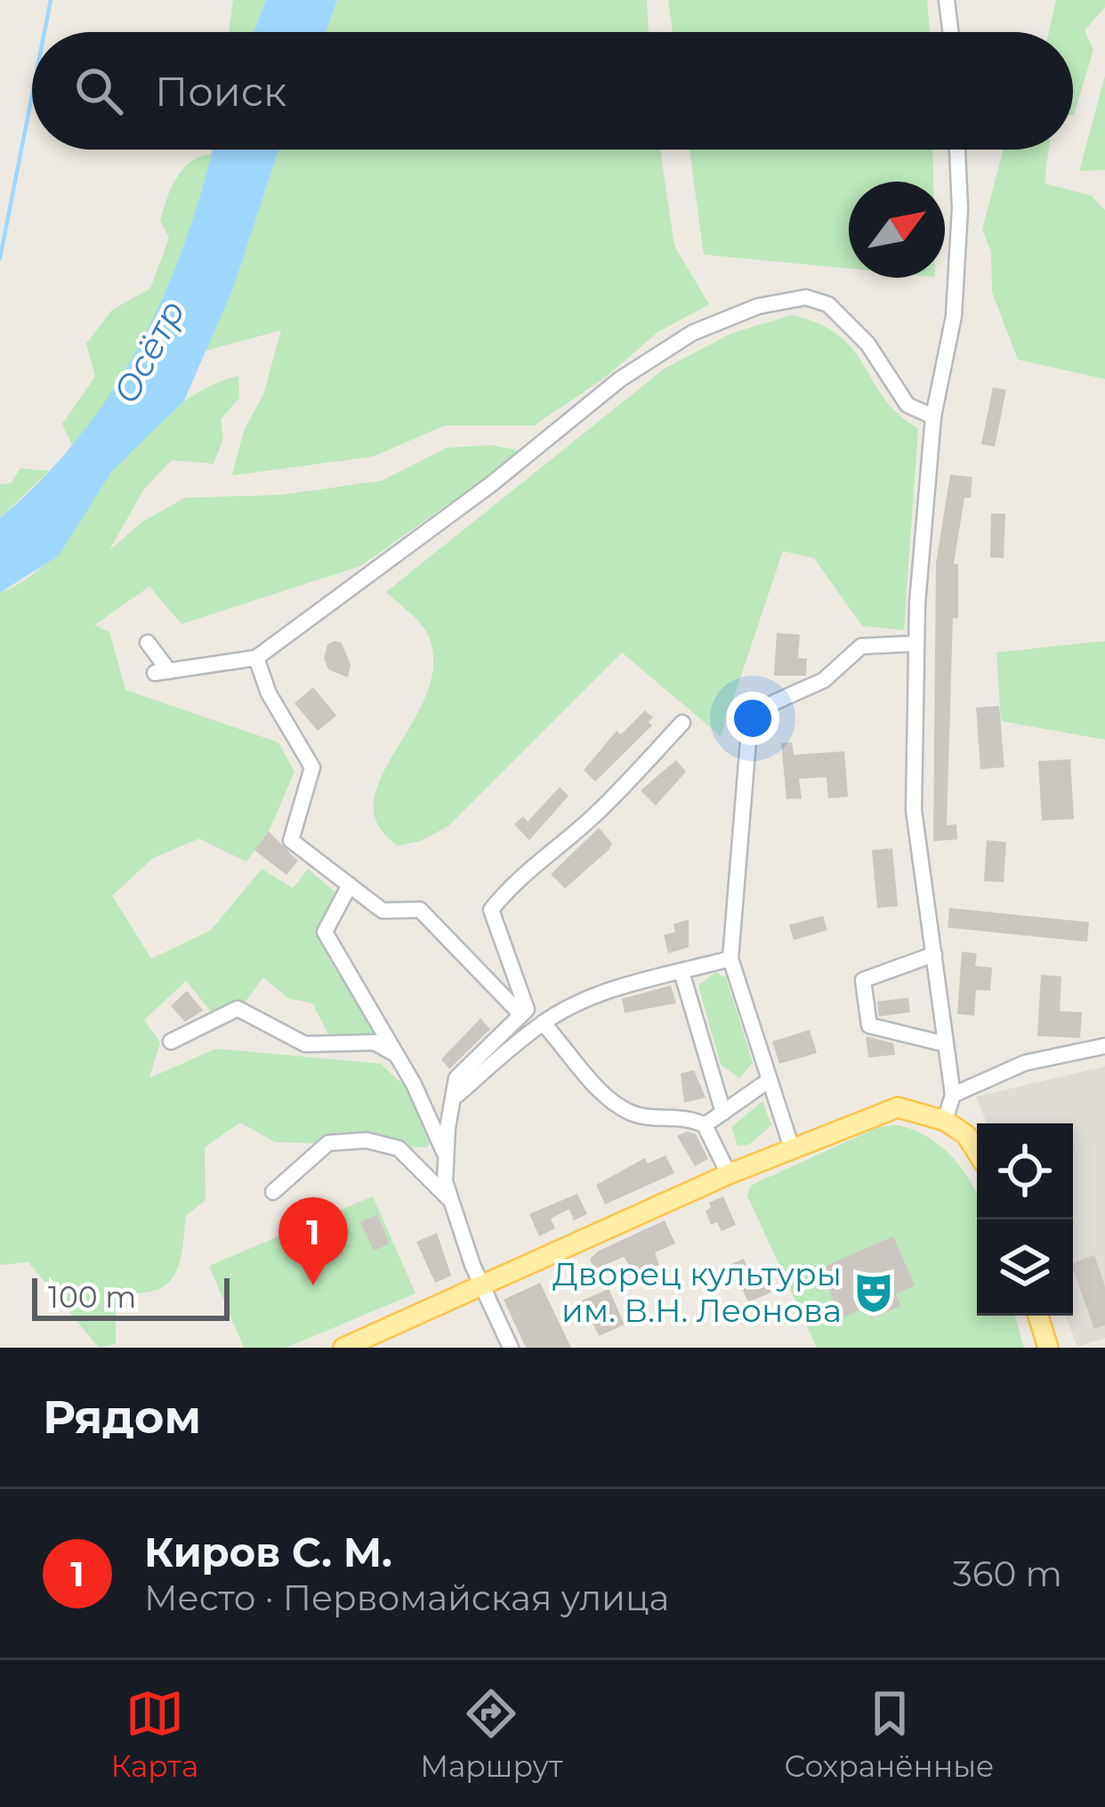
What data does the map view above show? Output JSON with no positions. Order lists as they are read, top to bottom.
{
  "water": ["Осётр"],
  "places": {
    "theatre": ["Дворец культуры им. В.Н. Леонова"]
  },
  "scale_bar": "100 m",
  "north": "top right",
  "page": {
    "search": "Поиск",
    "pins": "1",
    "scale": "100 m",
    "heading": "Рядом",
    "list": [
      {
        "mark": "1",
        "name": "Киров С. М.",
        "note": "Место · Первомайская улица",
        "value": "360 m"
      }
    ],
    "nav": ["Карта", "Маршрут", "Сохранённые"]
  }
}
